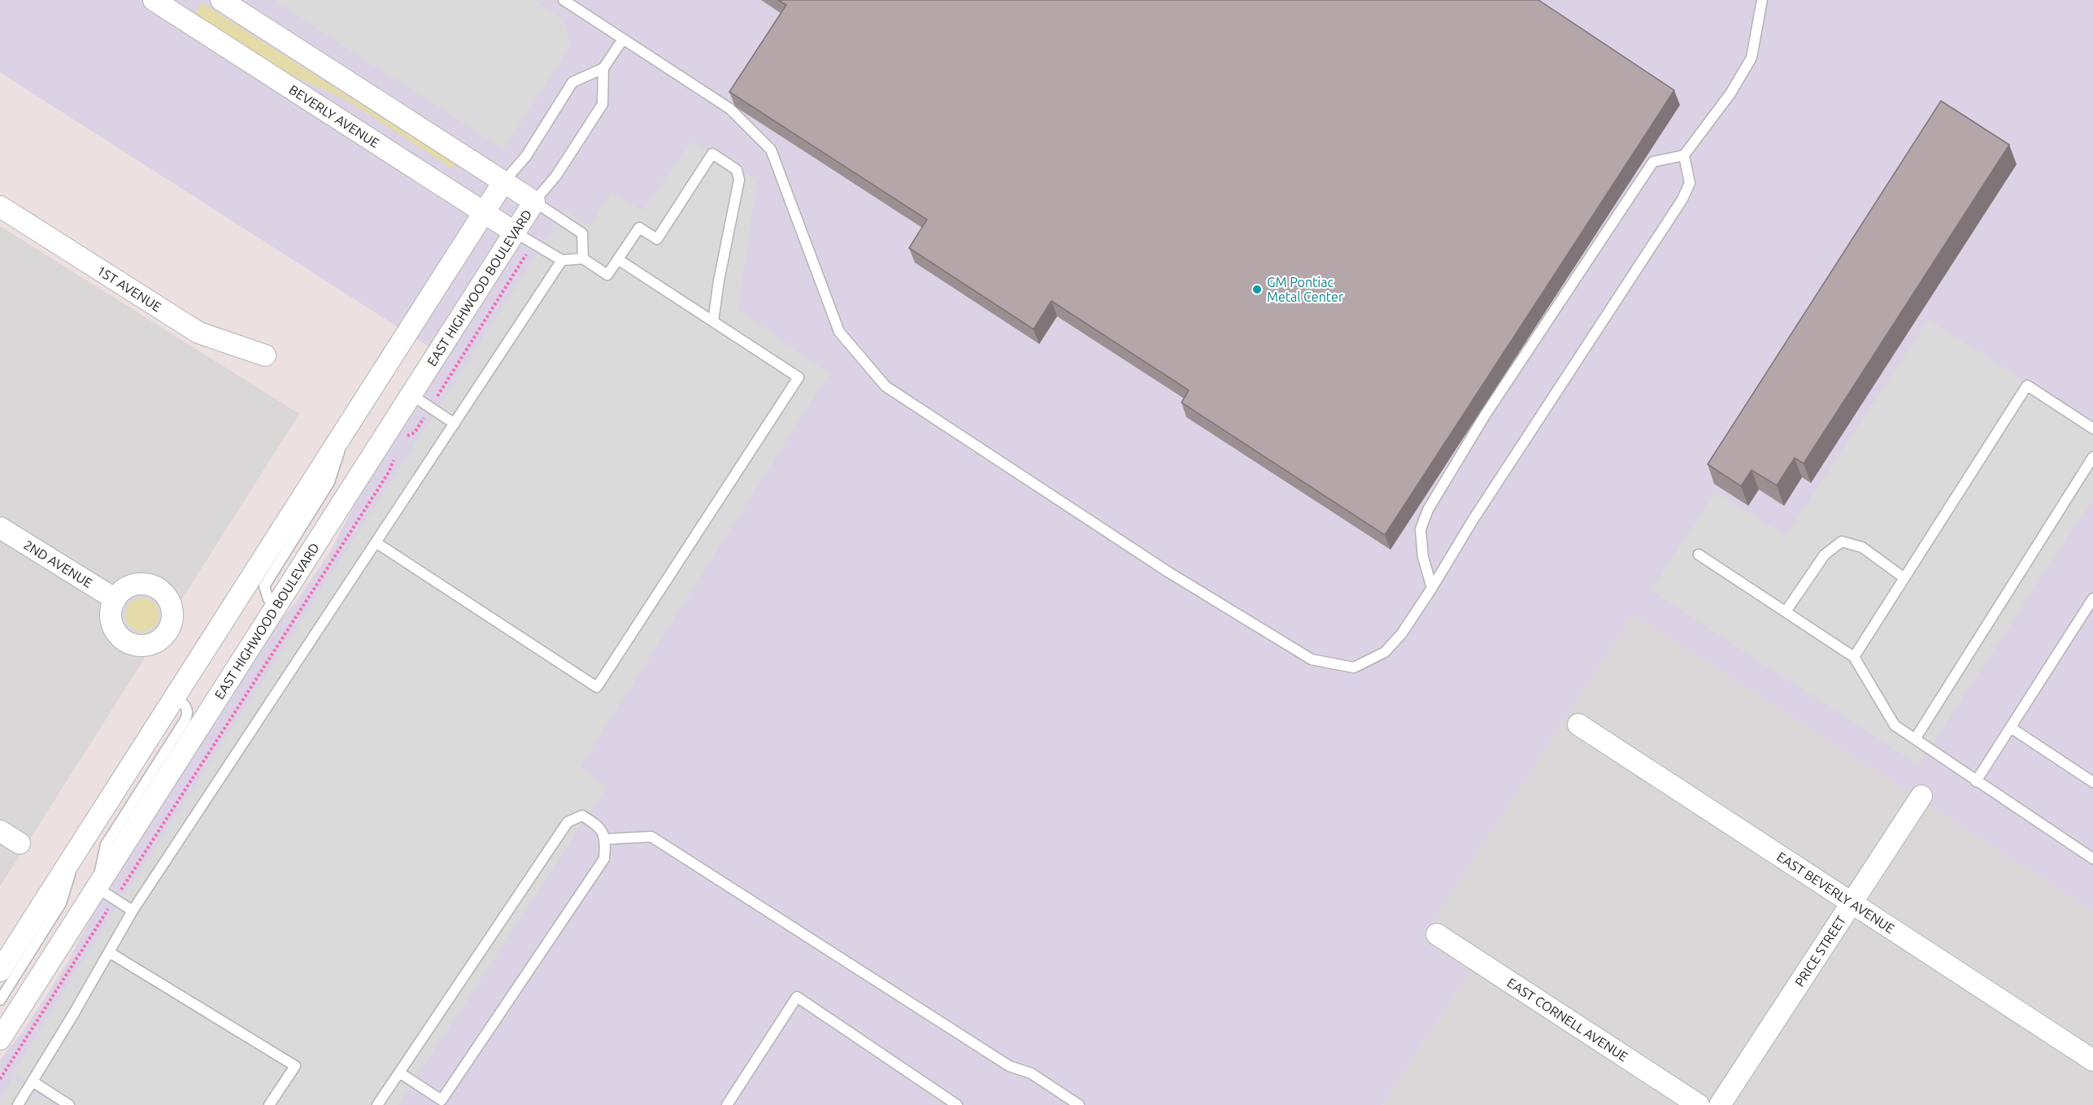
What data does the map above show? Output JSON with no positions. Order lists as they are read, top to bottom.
{
  "streets": {
    "street": [
      "BEVERLY AVENUE",
      "EAST HIGHWOOD BOULEVARD",
      "1ST AVENUE",
      "2ND AVENUE",
      "EAST BEVERLY AVENUE",
      "PRICE STREET",
      "EAST CORNELL AVENUE"
    ]
  },
  "crossings": [
    ["BEVERLY AVENUE", "EAST HIGHWOOD BOULEVARD"],
    ["EAST BEVERLY AVENUE", "PRICE STREET"]
  ],
  "places": ["GM Pontiac Metal Center"]
}
